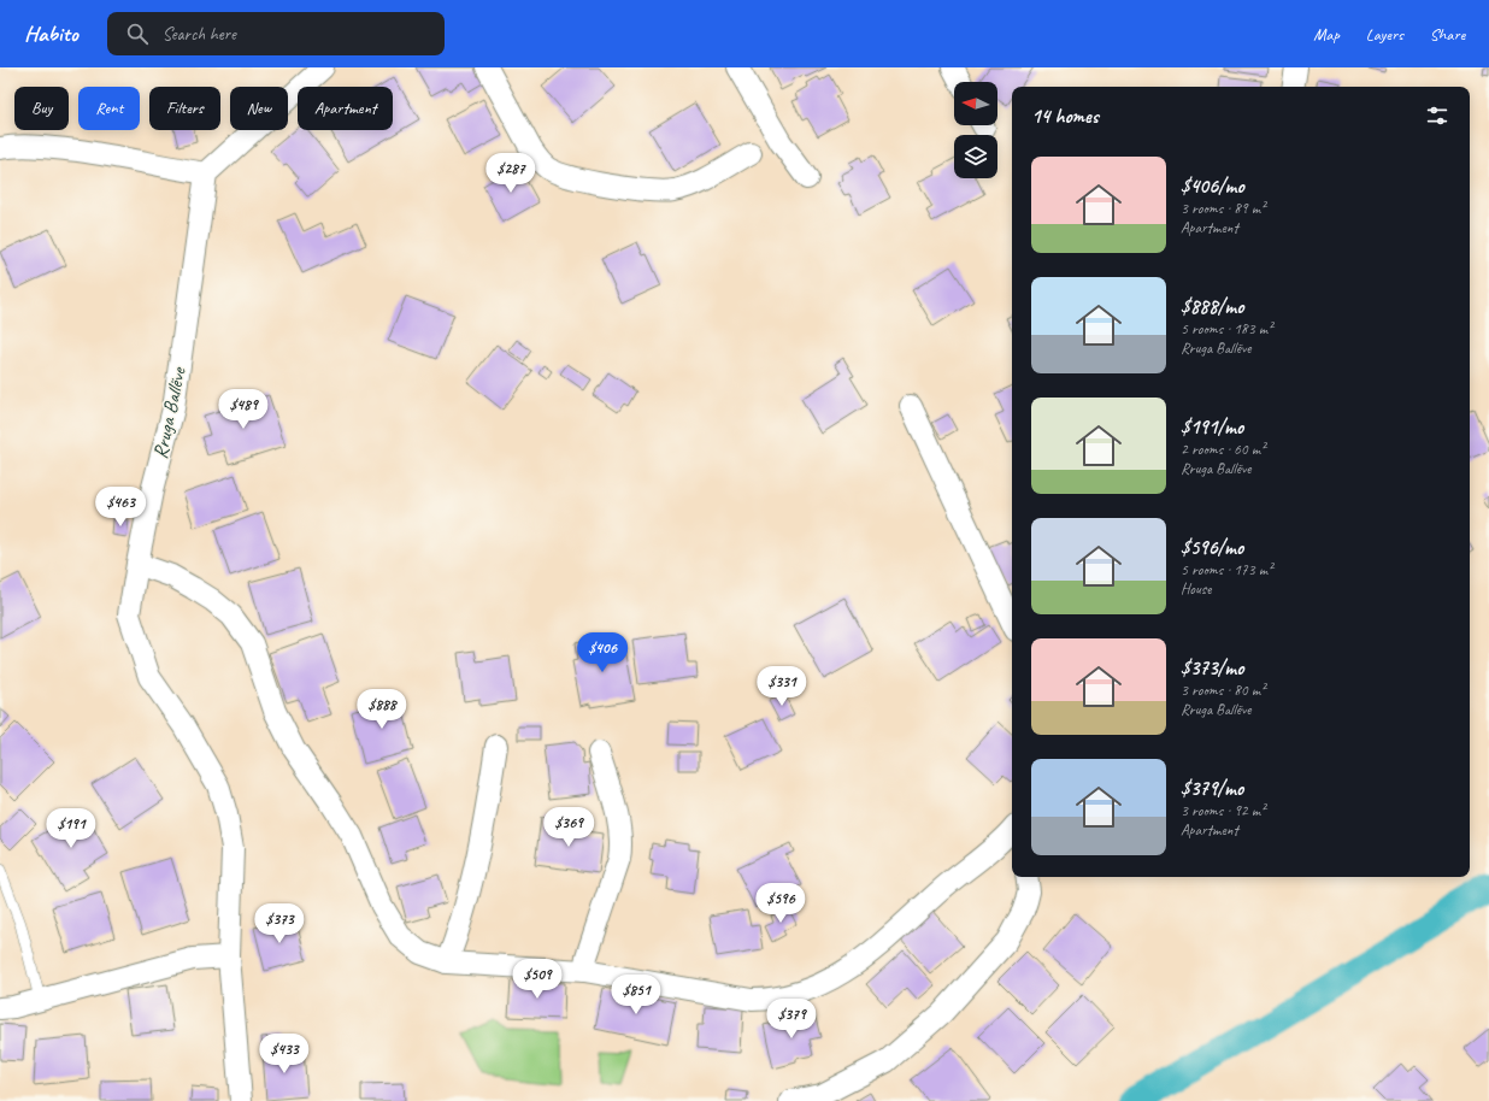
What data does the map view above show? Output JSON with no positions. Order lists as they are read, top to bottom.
{
  "streets": {
    "street": ["Rruga Ballëve"]
  },
  "north": "left",
  "page": {
    "header": "Habito",
    "search": "Search here",
    "nav": ["Map", "Layers", "Share"],
    "chip": [
      "Buy",
      "Rent",
      "Filters",
      "New",
      "Apartment"
    ],
    "heading": "14 homes",
    "list": [
      {
        "name": "$406/mo",
        "note": "3 rooms · 89 m² · Apartment"
      },
      {
        "name": "$888/mo",
        "note": "5 rooms · 183 m² · Rruga Ballëve"
      },
      {
        "name": "$191/mo",
        "note": "2 rooms · 60 m² · Rruga Ballëve"
      },
      {
        "name": "$596/mo",
        "note": "5 rooms · 173 m² · House"
      },
      {
        "name": "$373/mo",
        "note": "3 rooms · 80 m² · Rruga Ballëve"
      },
      {
        "name": "$379/mo",
        "note": "3 rooms · 92 m² · Apartment"
      }
    ],
    "price": [
      "$287",
      "$489",
      "$463",
      "$406",
      "$331",
      "$888",
      "$369",
      "$191",
      "$596",
      "$373",
      "$509",
      "$851",
      "$379",
      "$433"
    ]
  }
}
